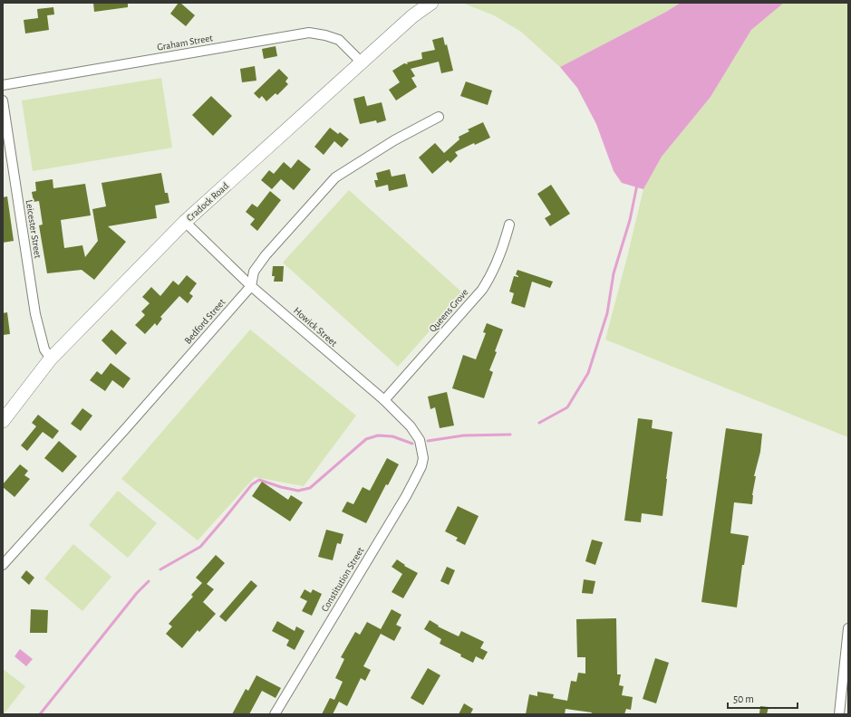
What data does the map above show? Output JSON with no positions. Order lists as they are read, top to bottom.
{
  "streets": {
    "main road": ["Cradock Road"],
    "street": [
      "Graham Street",
      "Leicester Street",
      "Queens Grove",
      "Bedford Street",
      "Howick Street",
      "Constitution Street"
    ]
  },
  "crossings": [
    ["Graham Street", "Cradock Road"],
    ["Cradock Road", "Leicester Street"],
    ["Cradock Road", "Howick Street"],
    ["Queens Grove", "Howick Street"],
    ["Bedford Street", "Howick Street"],
    ["Howick Street", "Constitution Street"]
  ],
  "scale_bar": "50 m"
}
